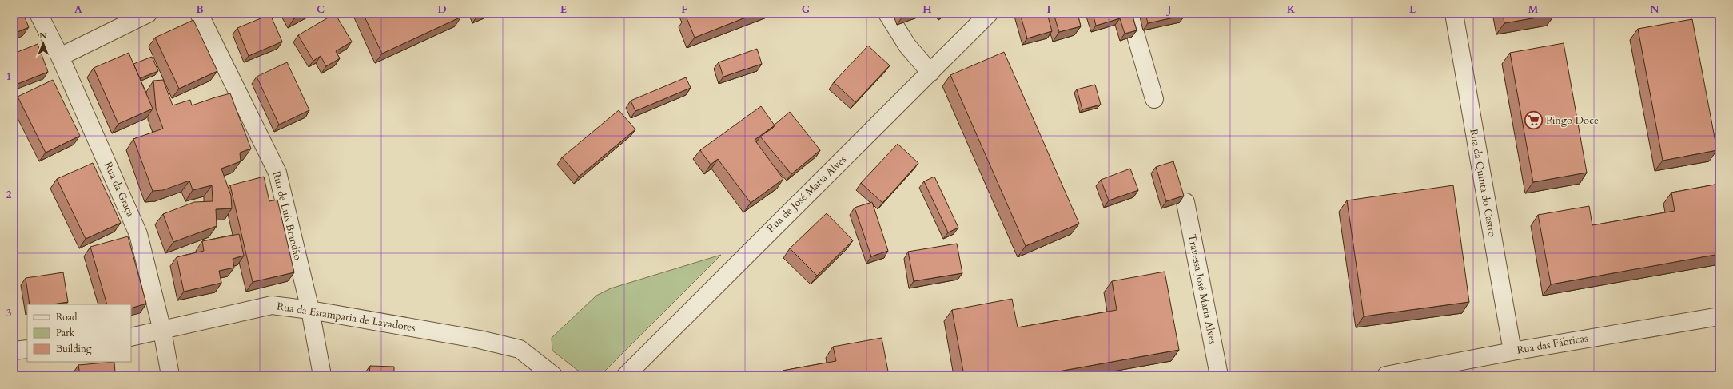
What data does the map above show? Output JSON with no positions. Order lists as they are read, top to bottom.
{
  "streets": {
    "street": [
      "Rua da Quinta do Castro",
      "Rua da Graça",
      "Rua de José Maria Alves",
      "Rua de Luís Brandão",
      "Travessa José Maria Alves",
      "Rua da Estamparia de Lavadores",
      "Rua das Fábricas"
    ]
  },
  "crossings": [
    ["Rua da Quinta do Castro", "Rua das Fábricas"],
    ["Rua da Graça", "Rua da Estamparia de Lavadores"],
    ["Rua de Luís Brandão", "Rua da Estamparia de Lavadores"]
  ],
  "places": {
    "supermarket": ["Pingo Doce"]
  },
  "legend": ["Road", "Park", "Building"],
  "north": "top",
  "grid": {
    "columns": [
      "A",
      "B",
      "C",
      "D",
      "E",
      "F",
      "G",
      "H",
      "I",
      "J",
      "K",
      "L",
      "M",
      "N"
    ],
    "rows": ["1", "2", "3"]
  }
}
